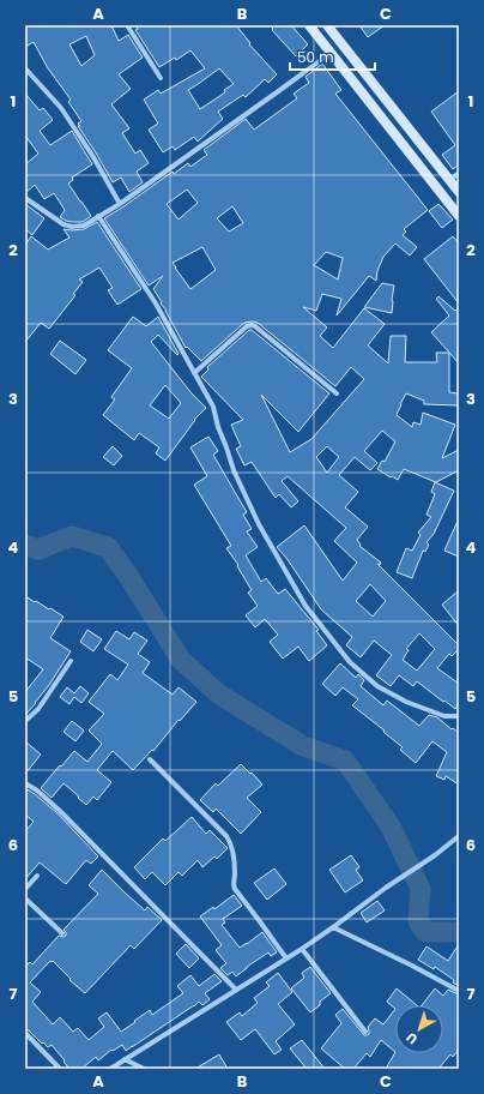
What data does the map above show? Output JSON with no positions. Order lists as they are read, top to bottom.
{
  "scale_bar": "50 m",
  "north": "bottom left",
  "grid": {
    "columns": ["A", "B", "C"],
    "rows": [
      "1",
      "2",
      "3",
      "4",
      "5",
      "6",
      "7"
    ]
  }
}
